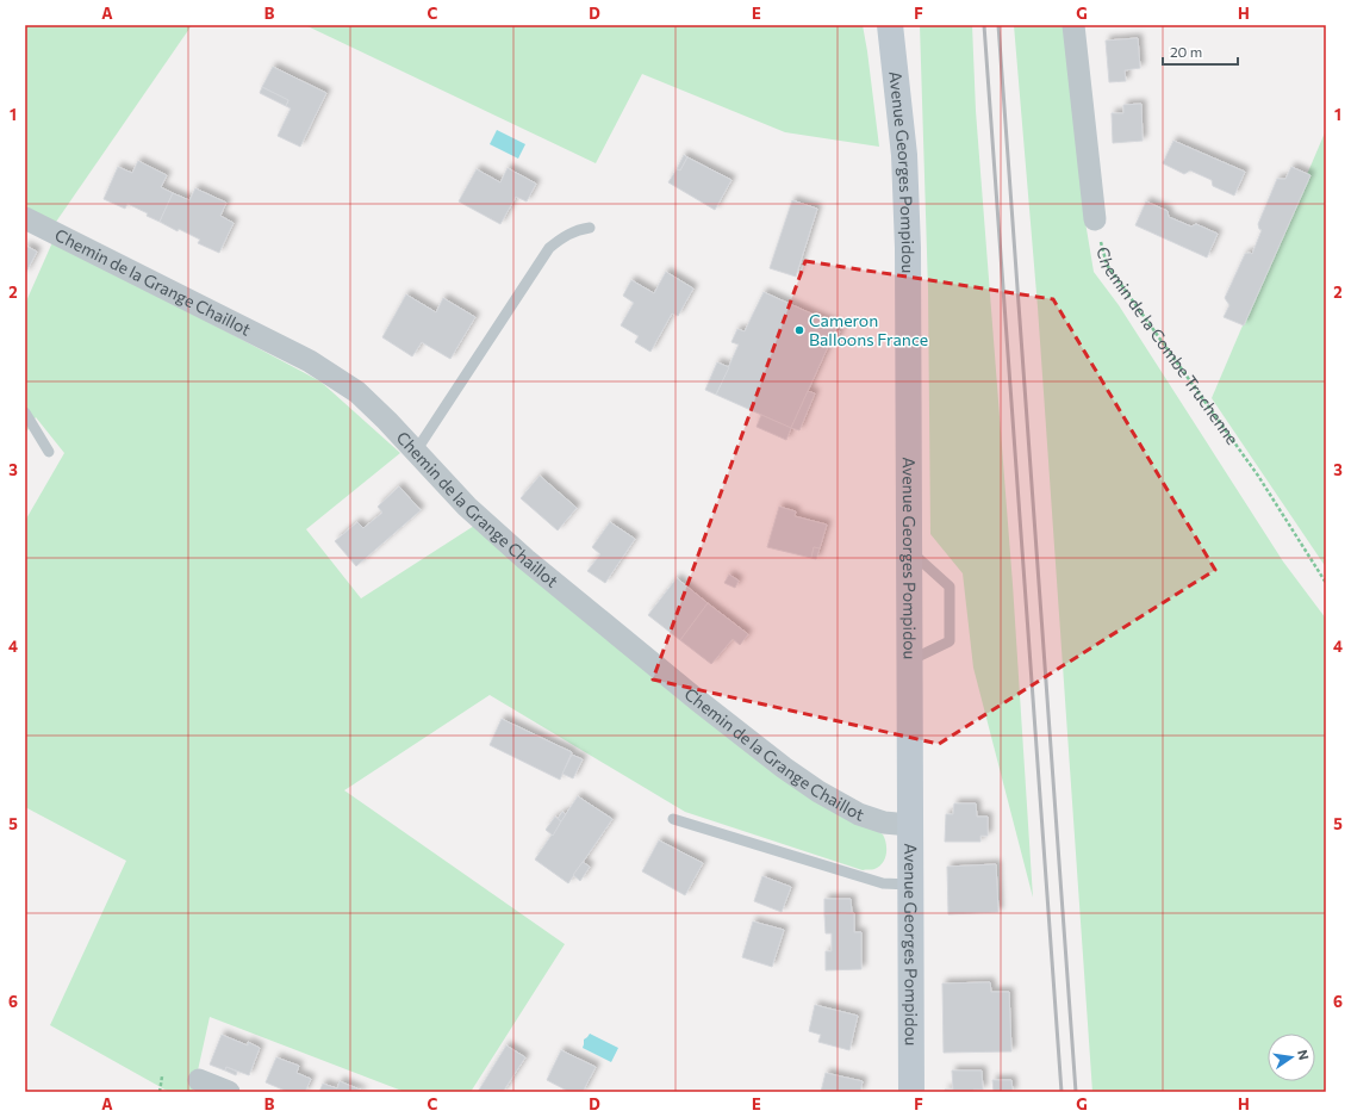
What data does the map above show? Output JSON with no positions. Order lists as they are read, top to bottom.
{
  "streets": {
    "main road": ["Avenue Georges Pompidou"],
    "street": ["Chemin de la Grange Chaillot"],
    "path": ["Chemin de la Combe Truchenne"]
  },
  "crossings": [
    ["Avenue Georges Pompidou", "Chemin de la Grange Chaillot"]
  ],
  "places": ["Cameron Balloons France"],
  "scale_bar": "20 m",
  "north": "right",
  "grid": {
    "columns": [
      "A",
      "B",
      "C",
      "D",
      "E",
      "F",
      "G",
      "H"
    ],
    "rows": [
      "1",
      "2",
      "3",
      "4",
      "5",
      "6"
    ]
  }
}
